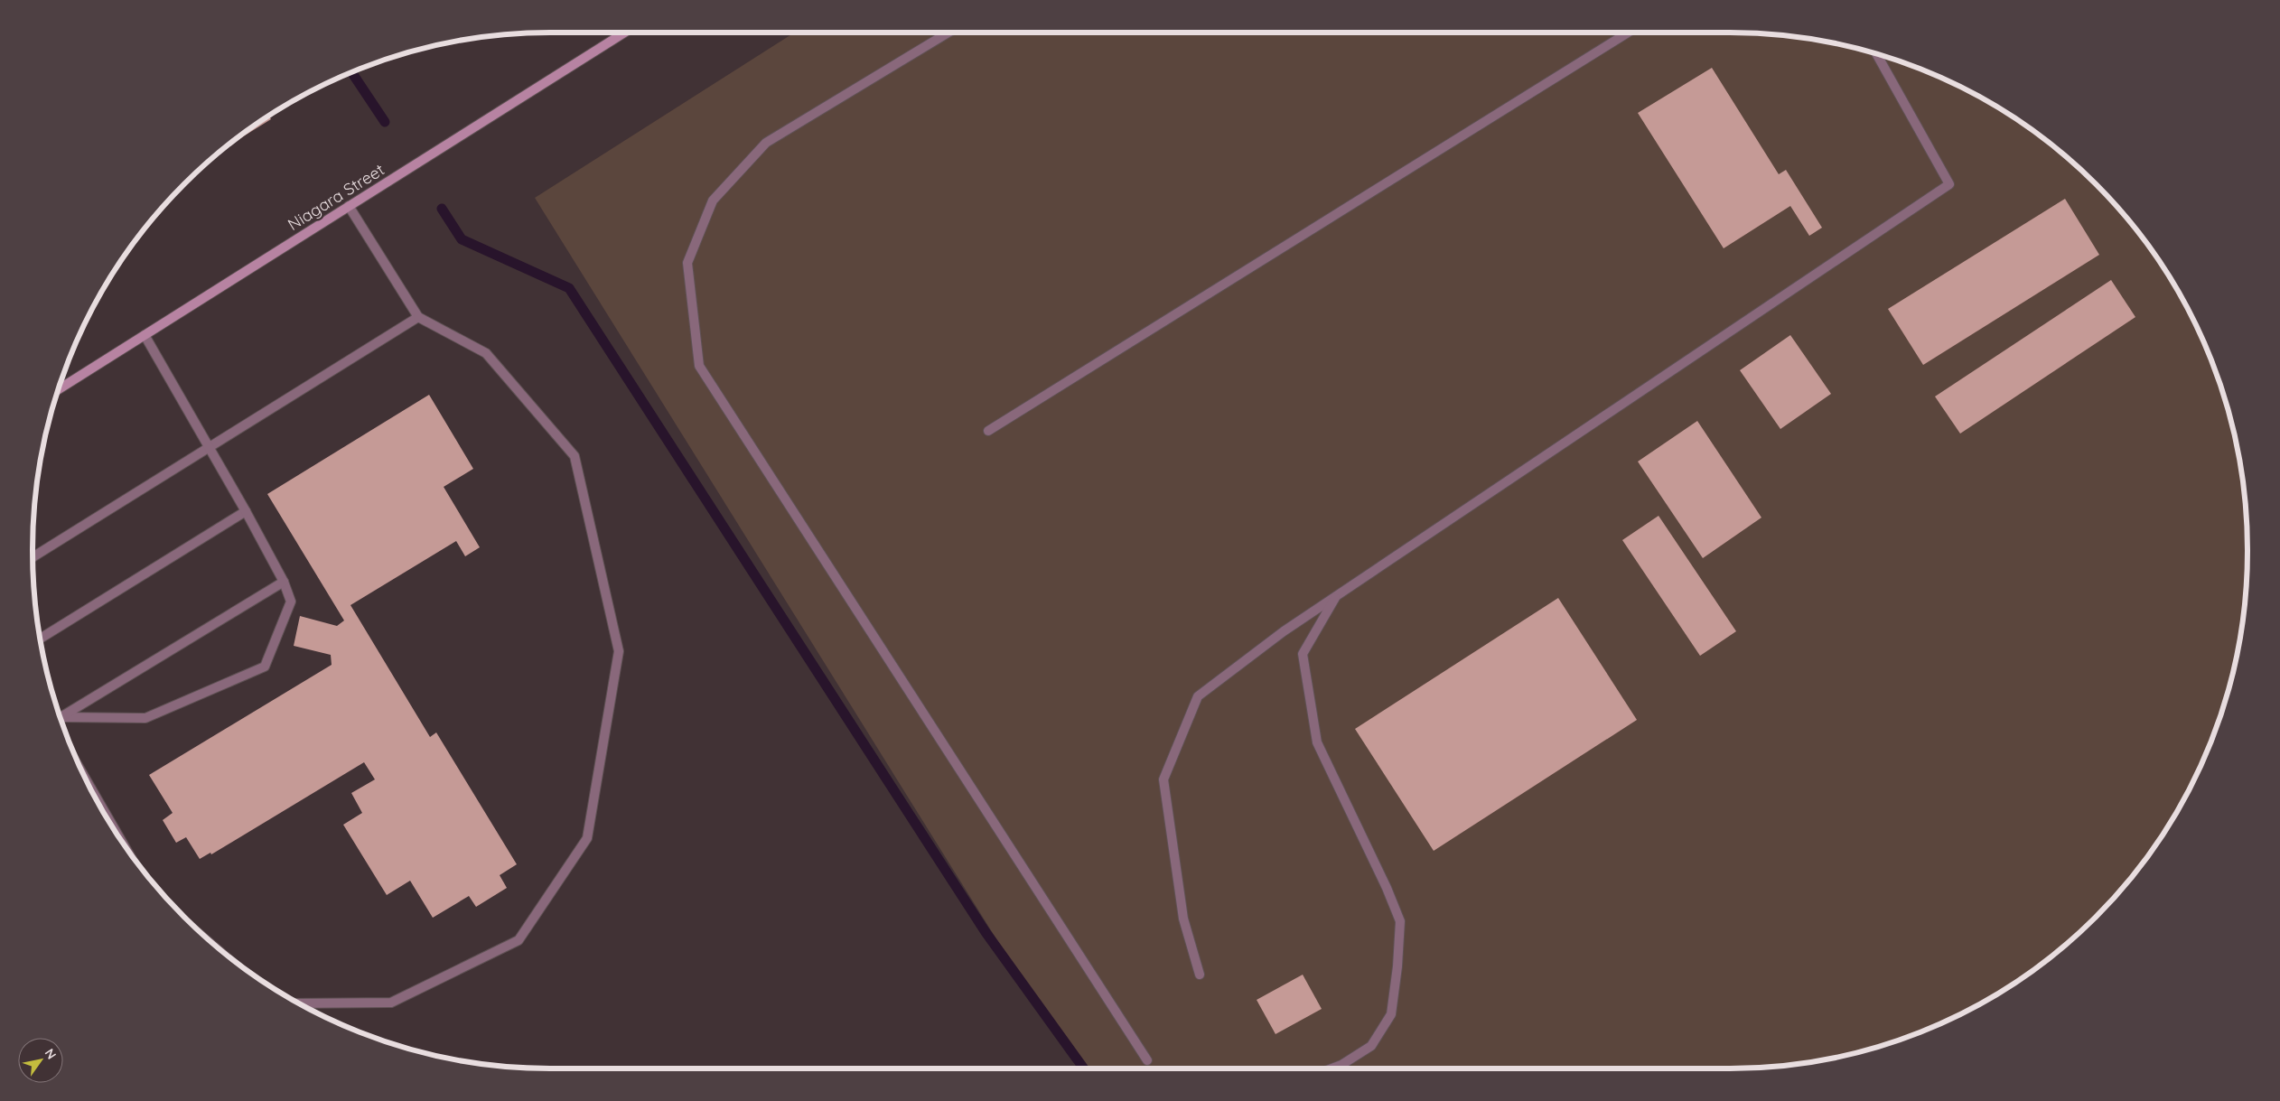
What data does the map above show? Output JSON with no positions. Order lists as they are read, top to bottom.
{
  "streets": {
    "main road": ["Niagara Street"]
  },
  "north": "top right"
}
